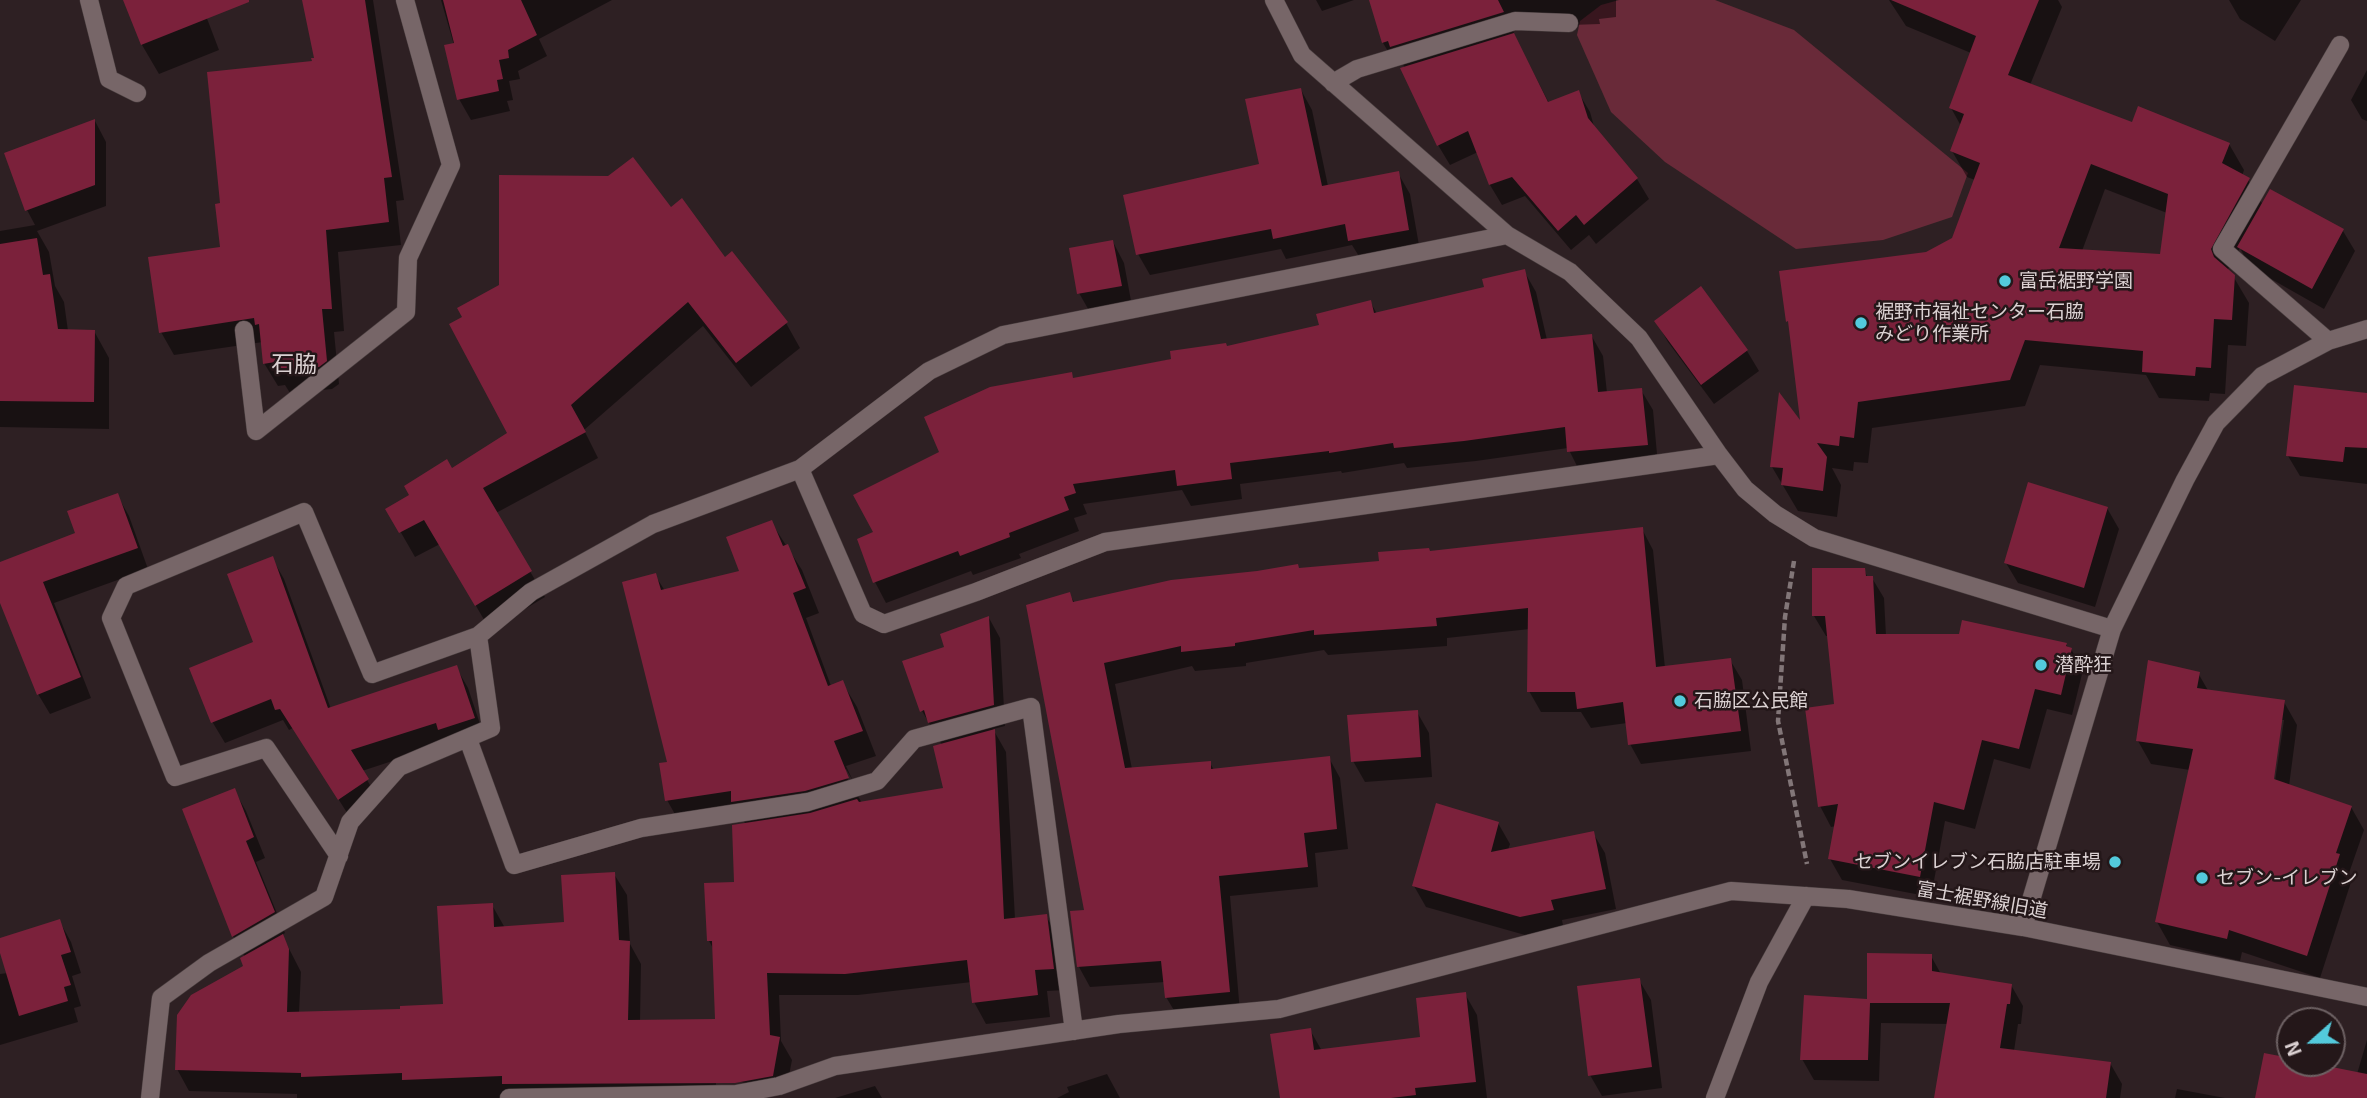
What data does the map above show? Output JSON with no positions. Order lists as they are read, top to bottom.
{
  "streets": {
    "street": ["富士裾野線旧道"]
  },
  "districts": ["石脇"],
  "places": [
    "富岳裾野学園",
    "裾野市福祉センター石脇 みどり作業所",
    "潜酔狂",
    "石脇区公民館",
    "セブンイレブン石脇店駐車場",
    "セブン-イレブン"
  ],
  "north": "left"
}
